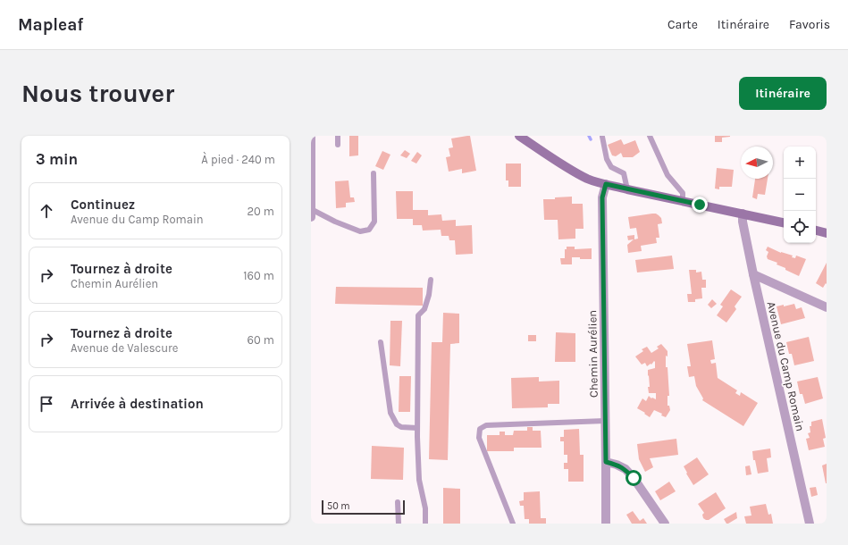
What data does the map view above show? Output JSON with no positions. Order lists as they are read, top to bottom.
{
  "streets": {
    "street": ["Chemin Aurélien", "Avenue du Camp Romain"]
  },
  "scale_bar": "50 m",
  "north": "left",
  "page": {
    "header": "Mapleaf",
    "nav": ["Carte", "Itinéraire", "Favoris"],
    "buttons": "Itinéraire",
    "title": "Nous trouver",
    "heading": ["3 min", "À pied · 240 m"],
    "map_buttons": ["+", "−"],
    "list": [
      ["Continuez", "Avenue du Camp Romain", "20 m"],
      ["Tournez à droite", "Chemin Aurélien", "160 m"],
      ["Tournez à droite", "Avenue de Valescure", "60 m"],
      "Arrivée à destination"
    ],
    "scale": "50 m"
  }
}
